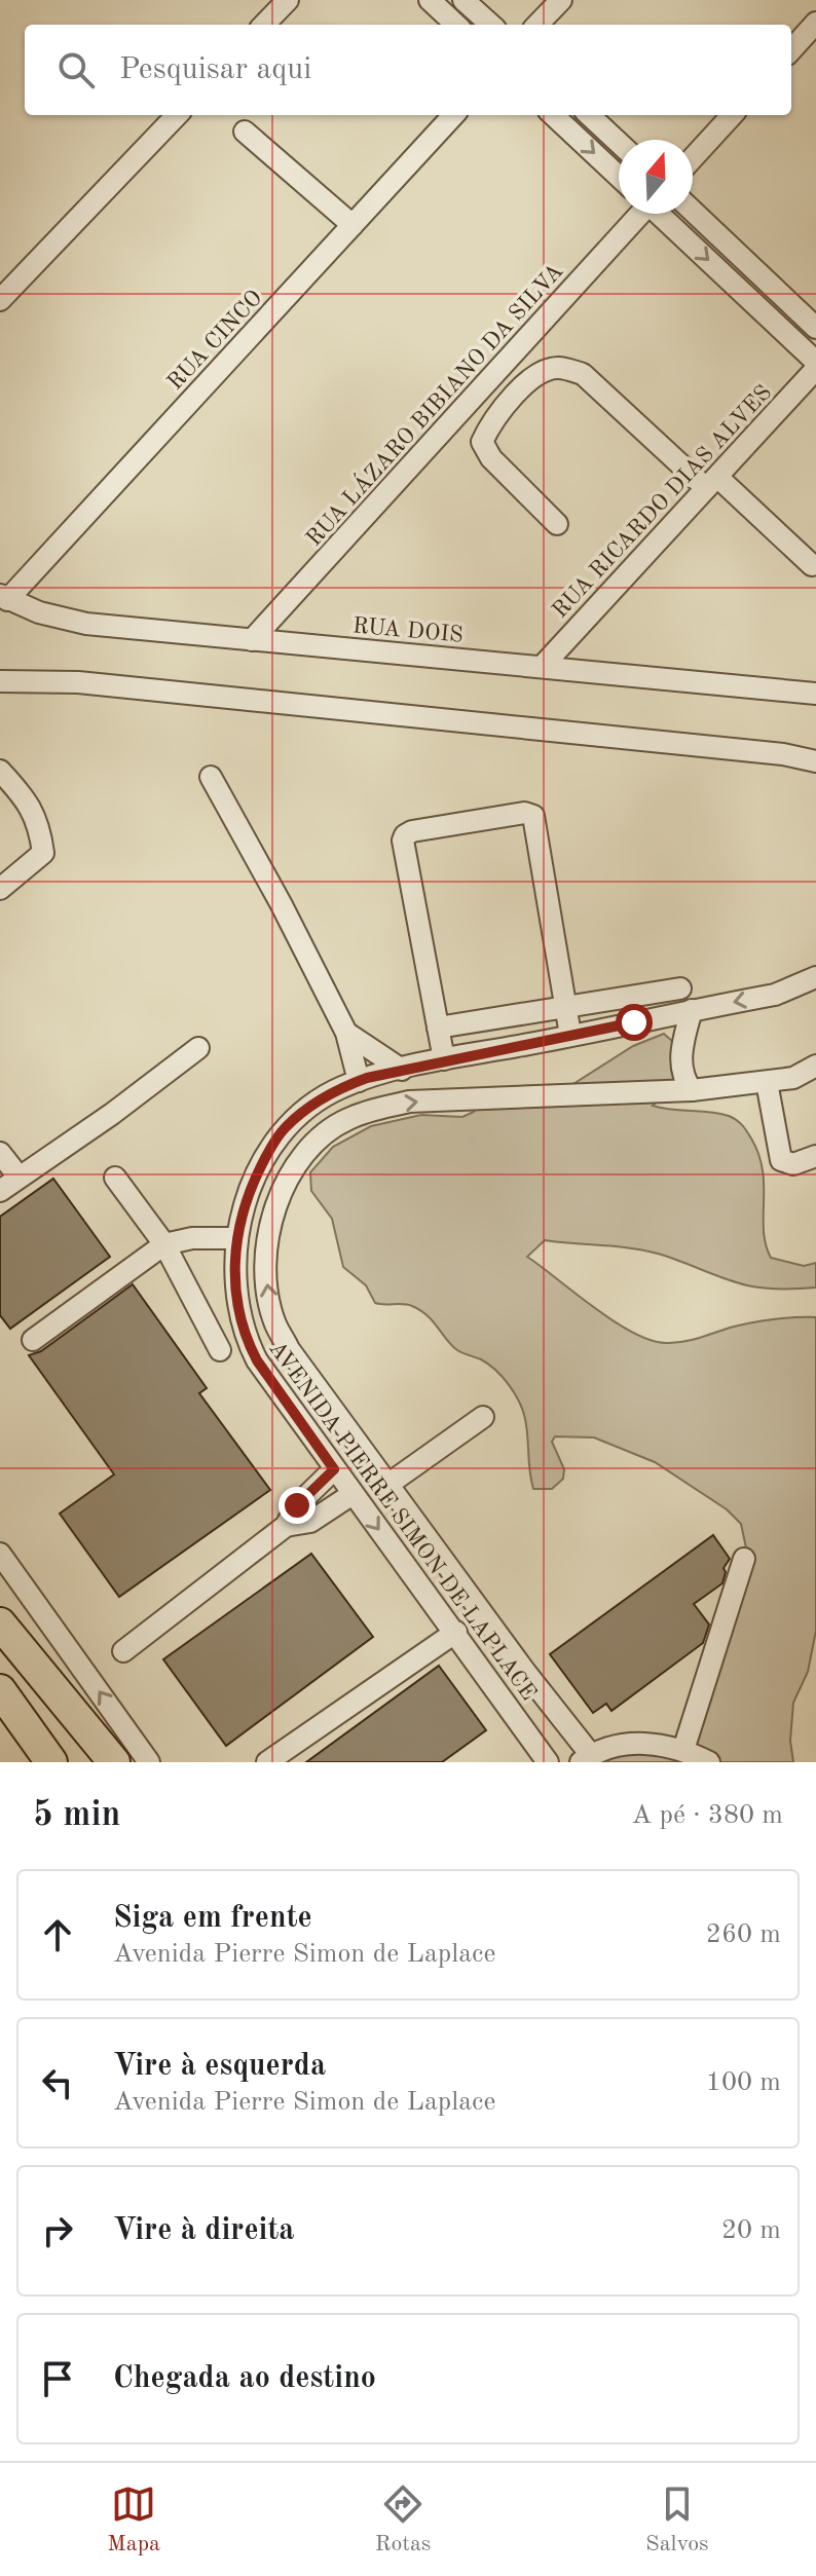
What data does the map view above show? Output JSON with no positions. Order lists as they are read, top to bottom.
{
  "streets": {
    "street": [
      "RUA CINCO",
      "RUA LÁZARO BIBIANO DA SILVA",
      "RUA RICARDO DIAS ALVES",
      "RUA DOIS",
      "AVENIDA PIERRE SIMON DE LAPLACE"
    ]
  },
  "crossings": [
    ["RUA CINCO", "RUA DOIS"],
    ["RUA LÁZARO BIBIANO DA SILVA", "RUA DOIS"],
    ["RUA RICARDO DIAS ALVES", "RUA DOIS"]
  ],
  "north": "top",
  "page": {
    "search": "Pesquisar aqui",
    "heading": ["5 min", "A pé · 380 m"],
    "list": [
      ["Siga em frente", "Avenida Pierre Simon de Laplace", "260 m"],
      ["Vire à esquerda", "Avenida Pierre Simon de Laplace", "100 m"],
      ["Vire à direita", "20 m"],
      "Chegada ao destino"
    ],
    "nav": ["Mapa", "Rotas", "Salvos"]
  }
}
